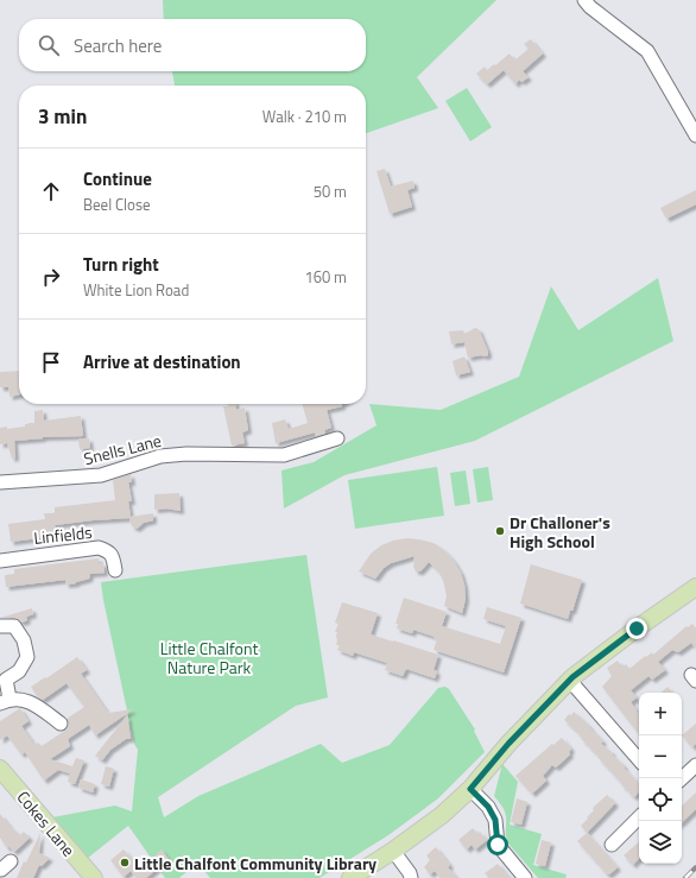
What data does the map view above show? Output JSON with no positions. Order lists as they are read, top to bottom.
{
  "streets": {
    "main road": ["Cokes Lane"],
    "street": ["Snells Lane", "Linfields"]
  },
  "parks": ["Little Chalfont Nature Park"],
  "places": ["Dr Challoner's High School", "Little Chalfont Community Library"],
  "page": {
    "search": "Search here",
    "heading": ["3 min", "Walk · 210 m"],
    "list": [
      ["Continue", "Beel Close", "50 m"],
      ["Turn right", "White Lion Road", "160 m"],
      "Arrive at destination"
    ],
    "map_buttons": ["+", "−"]
  }
}
